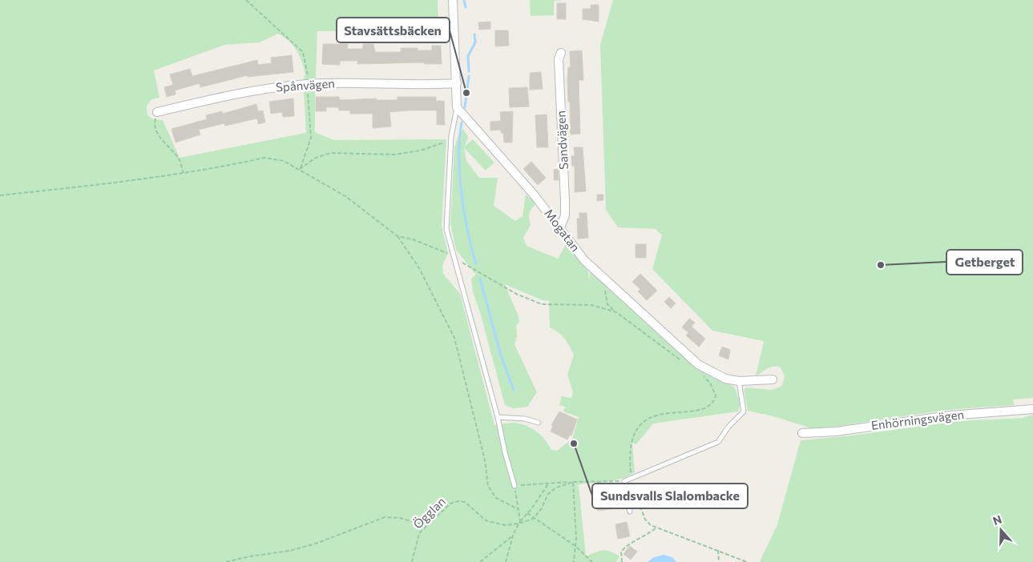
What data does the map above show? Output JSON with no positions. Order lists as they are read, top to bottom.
{
  "streets": {
    "street": [
      "Spånvägen",
      "Sandvägen",
      "Mogatan",
      "Enhörningsvägen"
    ],
    "path": ["Ögglan"]
  },
  "crossings": [
    ["Sandvägen", "Mogatan"]
  ],
  "places": ["Stavsättsbäcken", "Getberget", "Sundsvalls Slalombacke"],
  "north": "top"
}
